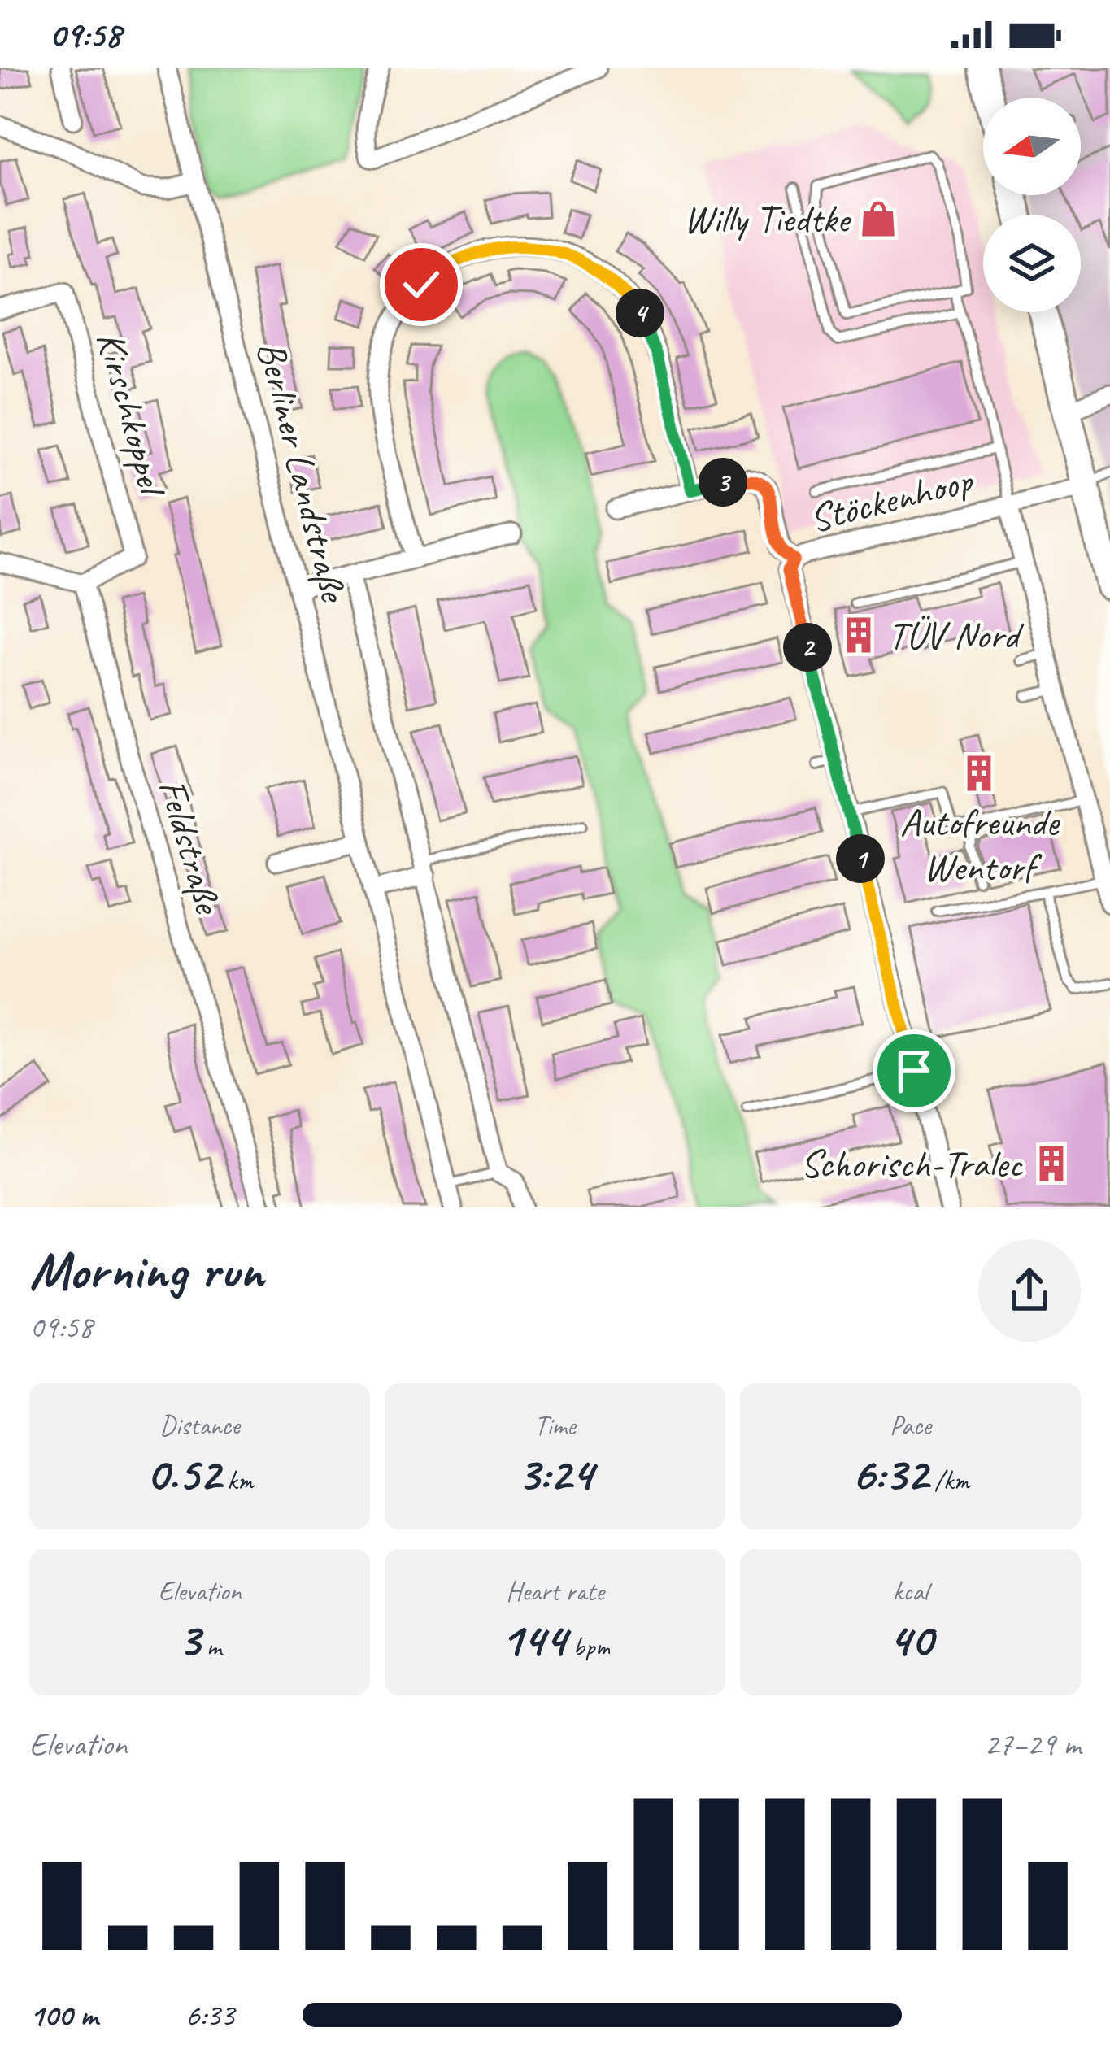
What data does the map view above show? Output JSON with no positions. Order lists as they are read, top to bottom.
{
  "streets": {
    "street": [
      "Kirschkoppel",
      "Berliner Landstraße",
      "Stöckenhoop",
      "Feldstraße"
    ]
  },
  "crossings": [
    ["Kirschkoppel", "Feldstraße"]
  ],
  "places": {
    "shop": ["Willy Tiedtke"],
    "building": ["TÜV Nord", "Autofreunde Wentorf", "Schorisch-Tralec"]
  },
  "north": "left",
  "page": {
    "status": "09:58",
    "pins": [
      "4",
      "3",
      "2",
      "1"
    ],
    "heading": ["Morning run", "09:58"],
    "stats": [
      ["Distance", "0.52 km"],
      ["Time", "3:24"],
      ["Pace", "6:32 /km"],
      ["Elevation", "3 m"],
      ["Heart rate", "144 bpm"],
      ["kcal", "40"]
    ],
    "chart": ["Elevation", "27–29 m"],
    "list": [
      {
        "name": "100 m",
        "note": "6:33"
      }
    ]
  }
}
